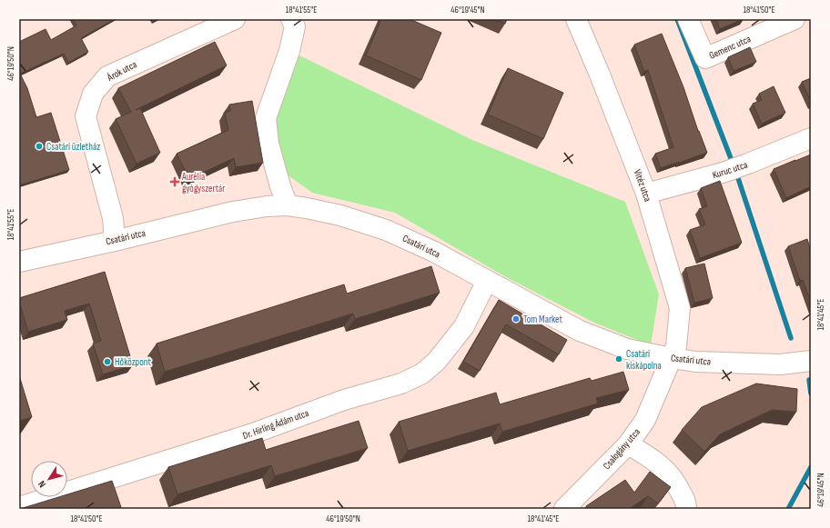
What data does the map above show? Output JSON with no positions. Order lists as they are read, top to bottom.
{
  "streets": {
    "street": [
      "Gemenc utca",
      "Árok utca",
      "Kuruc utca",
      "Vitéz utca",
      "Csatári utca",
      "Dr. Hirling Ádám utca",
      "Csalogány utca"
    ]
  },
  "crossings": [
    ["Árok utca", "Csatári utca"],
    ["Kuruc utca", "Vitéz utca"],
    ["Vitéz utca", "Csatári utca"],
    ["Vitéz utca", "Csalogány utca"],
    ["Csatári utca", "Dr. Hirling Ádám utca"],
    ["Csatári utca", "Csalogány utca"]
  ],
  "places": {
    "other": [
      "Csatári üzletház",
      "Tom Market",
      "Csatári kiskápolna",
      "Hőközpont"
    ],
    "health": ["Aurélia gyógyszertár"]
  },
  "north": "bottom left",
  "coordinates": [
    "18°41'55\"E",
    "46°19'45\"N",
    "18°41'50\"E",
    "46°19'50\"N",
    "18°41'45\"E"
  ]
}
